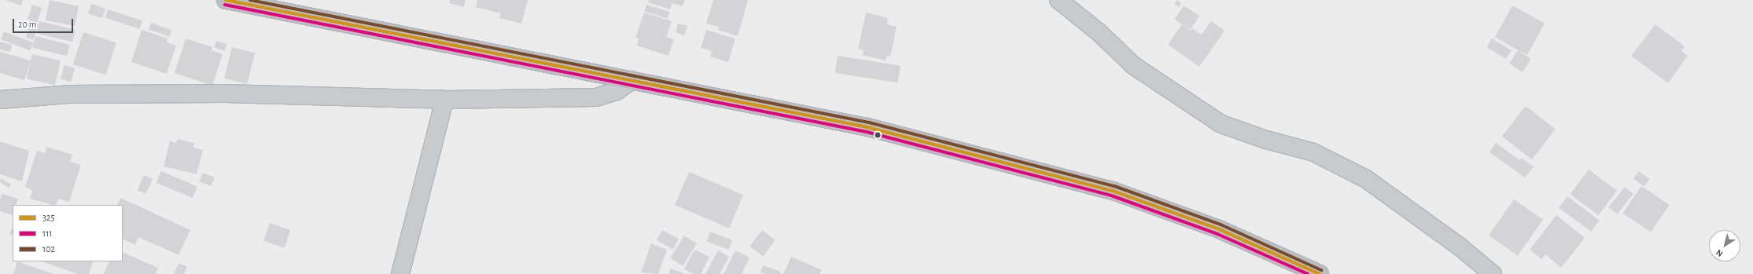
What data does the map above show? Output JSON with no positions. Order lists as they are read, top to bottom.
{
  "lines": ["transit line 325", "transit line 102", "transit line 111"],
  "legend": ["325", "111", "102"],
  "scale_bar": "20 m",
  "north": "bottom left"
}
